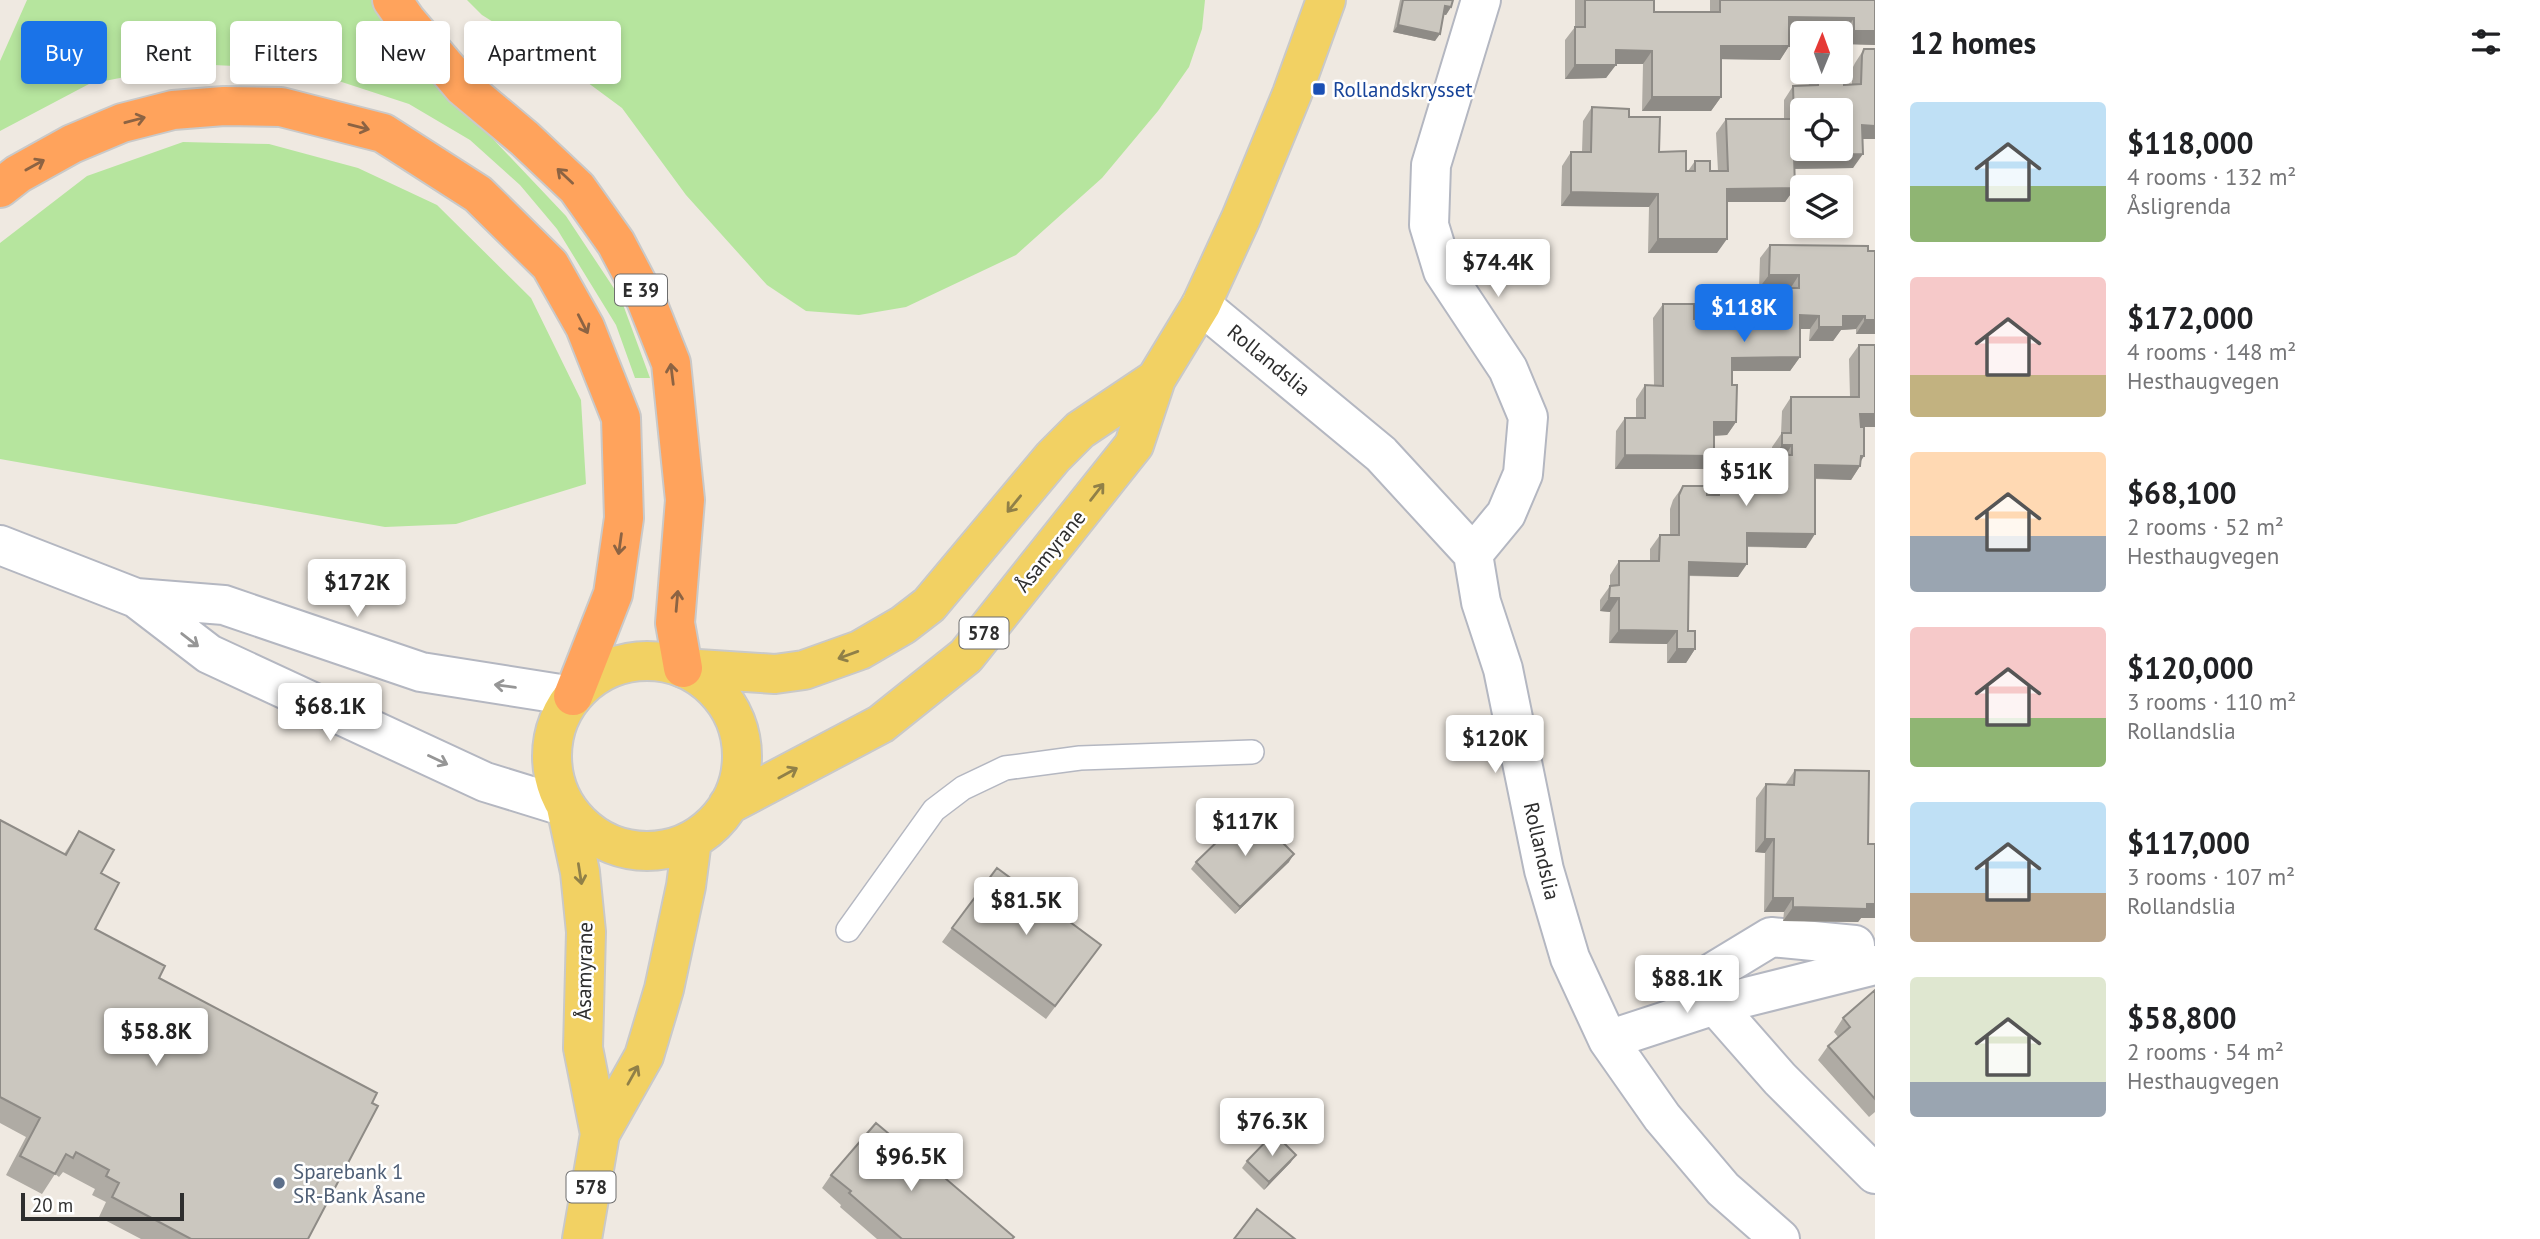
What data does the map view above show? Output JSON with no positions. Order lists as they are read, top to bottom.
{
  "streets": {
    "highway": ["E 39"],
    "main road": ["Åsamyrane", "578"],
    "street": ["Rollandslia"]
  },
  "crossings": [
    ["E 39", "Åsamyrane"],
    ["E 39", "578"],
    ["Rollandslia", "Åsamyrane"],
    ["Åsamyrane", "578"]
  ],
  "places": {
    "transit": ["Rollandskrysset"],
    "other": ["Sparebank 1 SR-Bank Åsane"]
  },
  "scale_bar": "20 m",
  "north": "top",
  "page": {
    "heading": "12 homes",
    "chip": [
      "Buy",
      "Rent",
      "Filters",
      "New",
      "Apartment"
    ],
    "list": [
      {
        "name": "$118,000",
        "note": "4 rooms · 132 m² · Åsligrenda"
      },
      {
        "name": "$172,000",
        "note": "4 rooms · 148 m² · Hesthaugvegen"
      },
      {
        "name": "$68,100",
        "note": "2 rooms · 52 m² · Hesthaugvegen"
      },
      {
        "name": "$120,000",
        "note": "3 rooms · 110 m² · Rollandslia"
      },
      {
        "name": "$117,000",
        "note": "3 rooms · 107 m² · Rollandslia"
      },
      {
        "name": "$58,800",
        "note": "2 rooms · 54 m² · Hesthaugvegen"
      }
    ],
    "price": [
      "$74.4K",
      "$118K",
      "$51K",
      "$172K",
      "$68.1K",
      "$120K",
      "$117K",
      "$81.5K",
      "$88.1K",
      "$58.8K",
      "$76.3K",
      "$96.5K"
    ],
    "scale": "20 m"
  }
}
